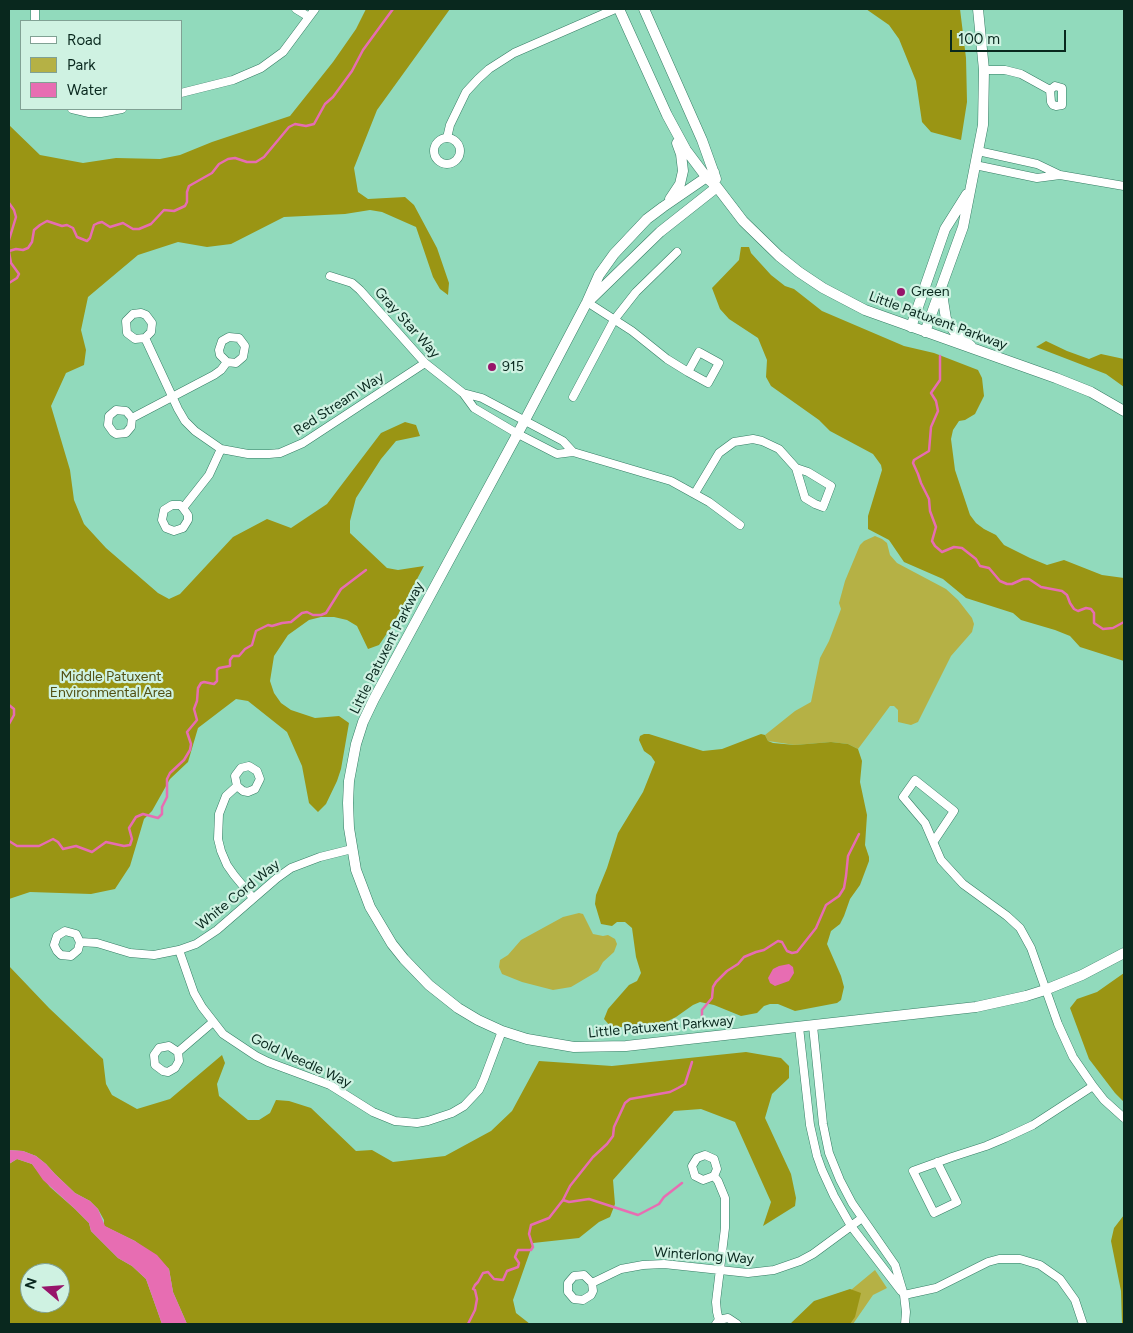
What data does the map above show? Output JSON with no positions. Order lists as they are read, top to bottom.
{
  "streets": {
    "street": [
      "Little Patuxent Parkway",
      "Gray Star Way",
      "Red Stream Way",
      "White Cord Way",
      "Gold Needle Way",
      "Winterlong Way"
    ]
  },
  "crossings": [
    ["Little Patuxent Parkway", "Gray Star Way"],
    ["Little Patuxent Parkway", "White Cord Way"],
    ["Little Patuxent Parkway", "Gold Needle Way"],
    ["Gray Star Way", "Red Stream Way"],
    ["White Cord Way", "Gold Needle Way"]
  ],
  "parks": ["Middle Patuxent Environmental Area"],
  "places": ["Green", "915"],
  "legend": ["Road", "Park", "Water"],
  "scale_bar": "100 m",
  "north": "left"
}
